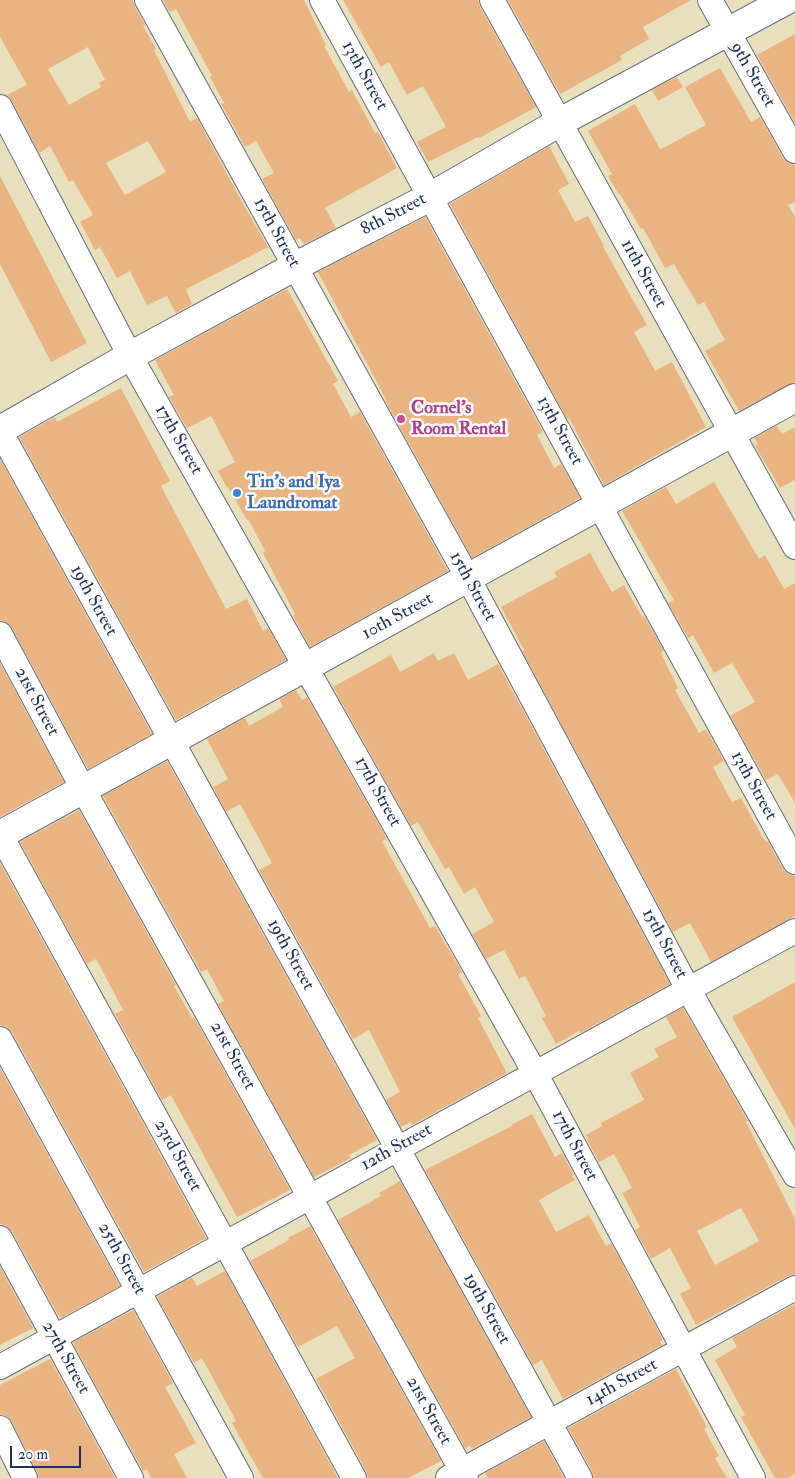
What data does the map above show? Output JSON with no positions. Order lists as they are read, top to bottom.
{
  "streets": {
    "street": [
      "9th Street",
      "13th Street",
      "8th Street",
      "15th Street",
      "11th Street",
      "17th Street",
      "19th Street",
      "10th Street",
      "21st Street",
      "12th Street",
      "23rd Street",
      "25th Street",
      "27th Street",
      "14th Street"
    ]
  },
  "crossings": [
    ["9th Street", "8th Street"],
    ["13th Street", "8th Street"],
    ["13th Street", "10th Street"],
    ["8th Street", "15th Street"],
    ["8th Street", "11th Street"],
    ["8th Street", "17th Street"],
    ["8th Street", "19th Street"],
    ["15th Street", "10th Street"],
    ["15th Street", "12th Street"],
    ["11th Street", "10th Street"],
    ["17th Street", "10th Street"],
    ["17th Street", "12th Street"],
    ["17th Street", "14th Street"],
    ["19th Street", "10th Street"],
    ["19th Street", "12th Street"],
    ["19th Street", "14th Street"],
    ["10th Street", "21st Street"],
    ["10th Street", "23rd Street"],
    ["21st Street", "12th Street"],
    ["21st Street", "14th Street"],
    ["12th Street", "23rd Street"],
    ["12th Street", "25th Street"],
    ["12th Street", "27th Street"]
  ],
  "places": ["Cornel's Room Rental", "Tin's and Iya Laundromat"],
  "scale_bar": "20 m"
}
